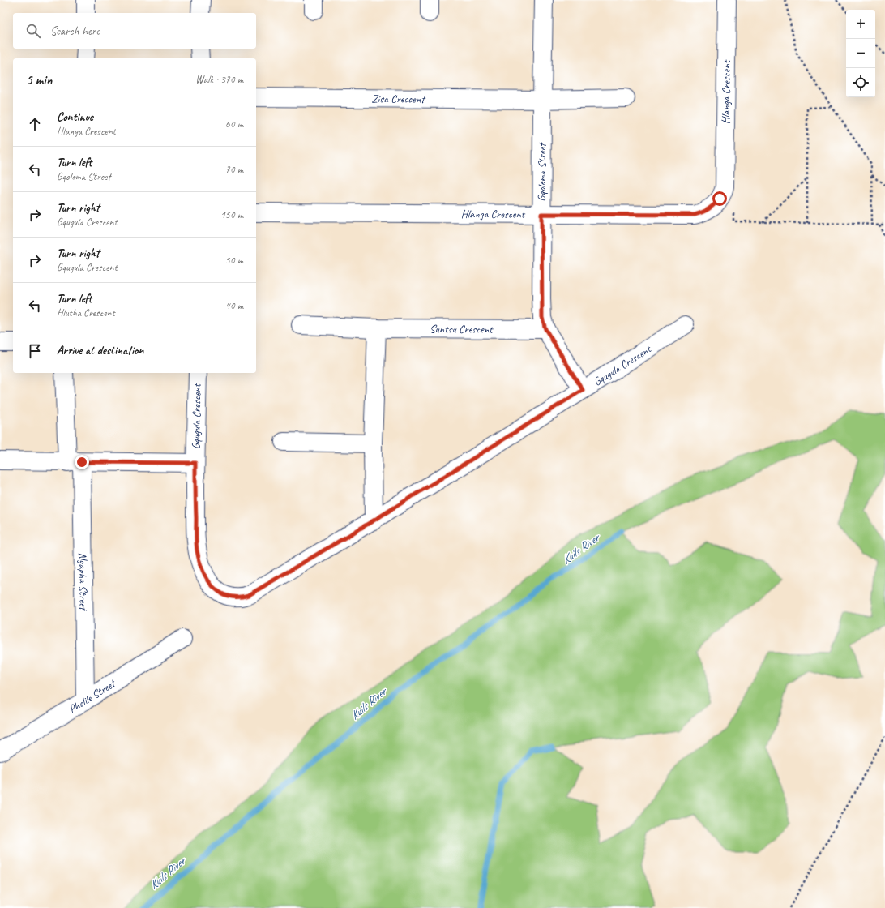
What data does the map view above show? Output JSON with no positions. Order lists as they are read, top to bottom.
{
  "streets": {
    "street": [
      "Hlanga Crescent",
      "Zisa Crescent",
      "Gqoloma Street",
      "Suntsu Crescent",
      "Gqugula Crescent",
      "Ngapha Street",
      "Pholile Street"
    ]
  },
  "crossings": [
    ["Hlanga Crescent", "Gqoloma Street"],
    ["Zisa Crescent", "Gqoloma Street"],
    ["Gqoloma Street", "Suntsu Crescent"],
    ["Gqoloma Street", "Gqugula Crescent"],
    ["Ngapha Street", "Pholile Street"]
  ],
  "water": ["Kuils River"],
  "page": {
    "map_buttons": ["+", "−"],
    "search": "Search here",
    "heading": ["5 min", "Walk · 370 m"],
    "list": [
      ["Continue", "Hlanga Crescent", "60 m"],
      ["Turn left", "Gqoloma Street", "70 m"],
      ["Turn right", "Gqugula Crescent", "150 m"],
      ["Turn right", "Gqugula Crescent", "50 m"],
      ["Turn left", "Hlutha Crescent", "40 m"],
      "Arrive at destination"
    ]
  }
}
